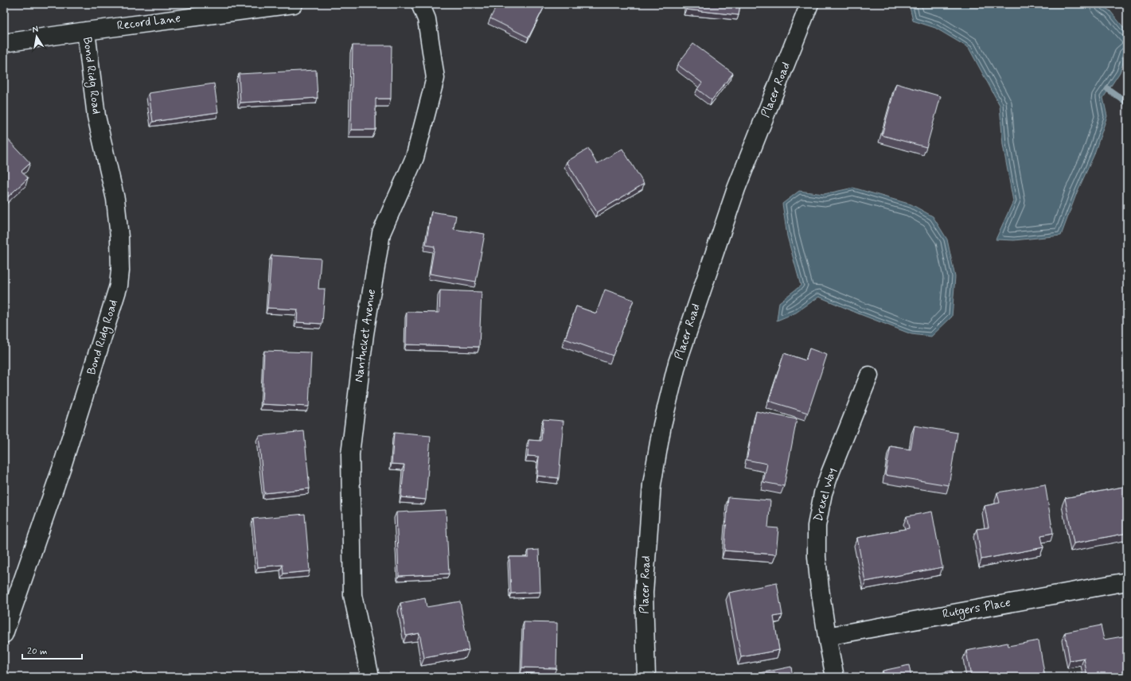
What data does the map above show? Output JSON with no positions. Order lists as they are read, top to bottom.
{
  "streets": {
    "street": [
      "Record Lane",
      "Bond Ridg Road",
      "Placer Road",
      "Nantucket Avenue",
      "Drexel Way",
      "Rutgers Place"
    ]
  },
  "crossings": [
    ["Record Lane", "Bond Ridg Road"],
    ["Drexel Way", "Rutgers Place"]
  ],
  "scale_bar": "20 m",
  "north": "top"
}
